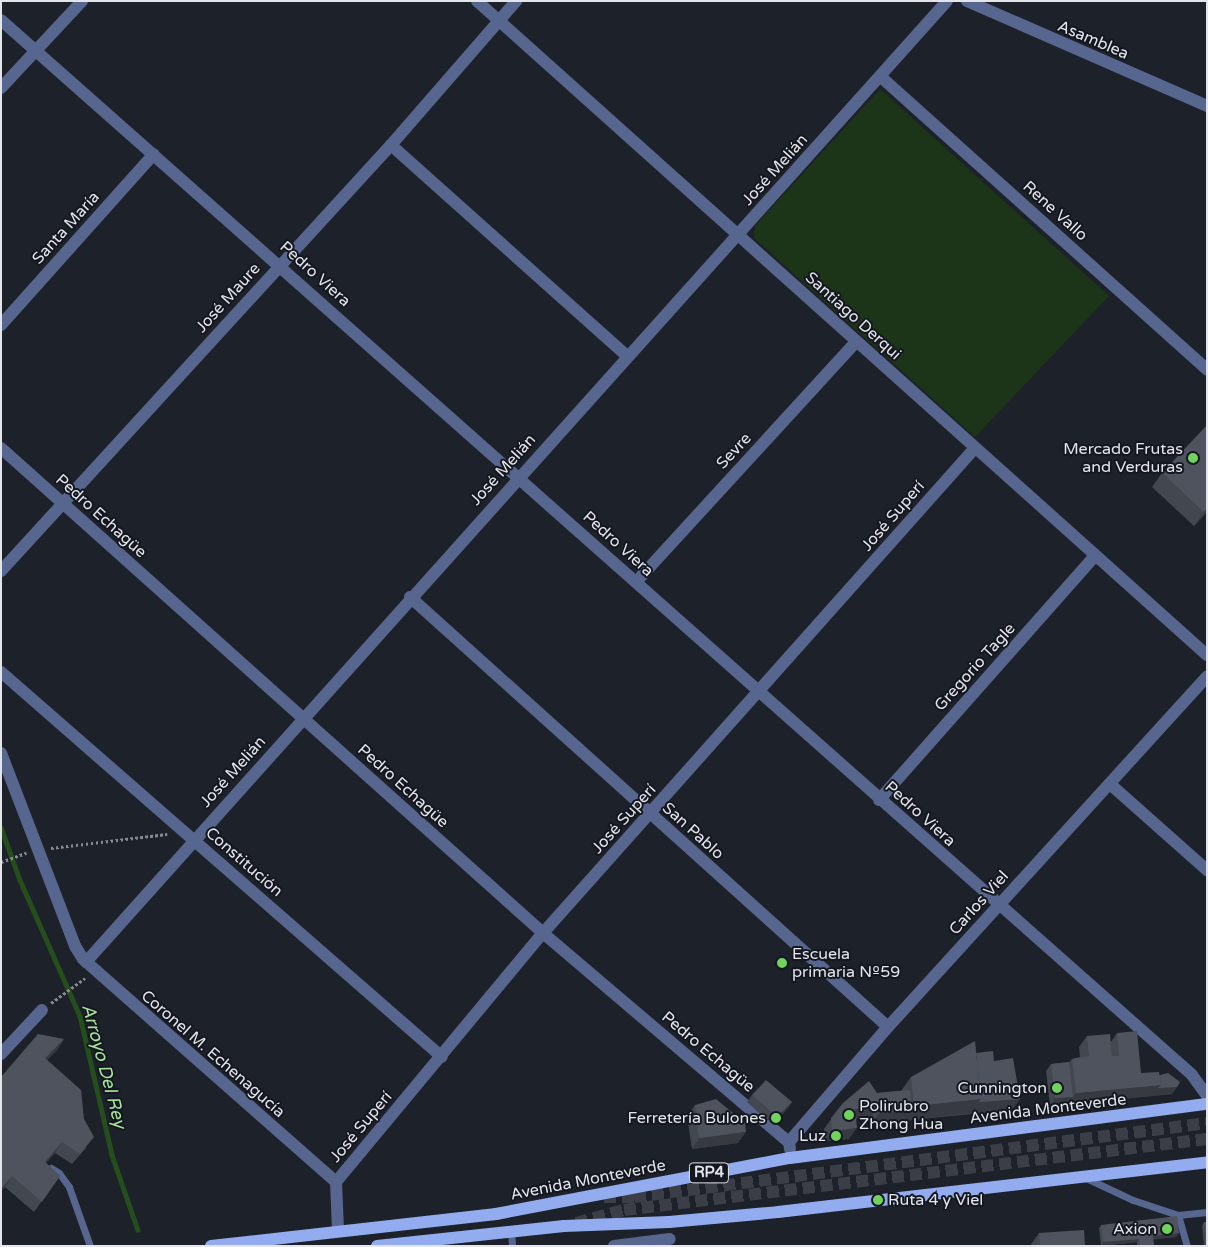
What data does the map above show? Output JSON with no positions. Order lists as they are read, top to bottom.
{
  "streets": {
    "main road": ["Avenida Monteverde", "RP4"],
    "street": [
      "Asamblea",
      "José Melián",
      "Rene Vallo",
      "Santa María",
      "Pedro Viera",
      "José Maure",
      "Santiago Derqui",
      "Sevre",
      "Pedro Echagüe",
      "José Superí",
      "Gregorio Tagle",
      "San Pablo",
      "Constitución",
      "Carlos Viel",
      "Coronel M. Echenagucía"
    ]
  },
  "crossings": [
    ["José Melián", "Rene Vallo"],
    ["José Melián", "Pedro Viera"],
    ["José Melián", "Santiago Derqui"],
    ["José Melián", "Pedro Echagüe"],
    ["José Melián", "San Pablo"],
    ["José Melián", "Constitución"],
    ["José Melián", "Coronel M. Echenagucía"],
    ["Santa María", "Pedro Viera"],
    ["Pedro Viera", "José Maure"],
    ["Pedro Viera", "Sevre"],
    ["Pedro Viera", "José Superí"],
    ["Pedro Viera", "Gregorio Tagle"],
    ["Pedro Viera", "Carlos Viel"],
    ["José Maure", "Santiago Derqui"],
    ["José Maure", "Pedro Echagüe"],
    ["Santiago Derqui", "Sevre"],
    ["Santiago Derqui", "José Superí"],
    ["Santiago Derqui", "Gregorio Tagle"],
    ["Pedro Echagüe", "José Superí"],
    ["Pedro Echagüe", "Carlos Viel"],
    ["José Superí", "San Pablo"],
    ["José Superí", "Constitución"],
    ["José Superí", "Coronel M. Echenagucía"],
    ["José Superí", "Avenida Monteverde"],
    ["San Pablo", "Carlos Viel"]
  ],
  "water": ["Arroyo Del Rey"],
  "places": [
    "Mercado Frutas and Verduras",
    "Escuela primaria Nº59",
    "Cunnington",
    "Polirubro Zhong Hua",
    "Ferretería Bulones",
    "Luz",
    "Ruta 4 y Viel",
    "Axion"
  ]
}
